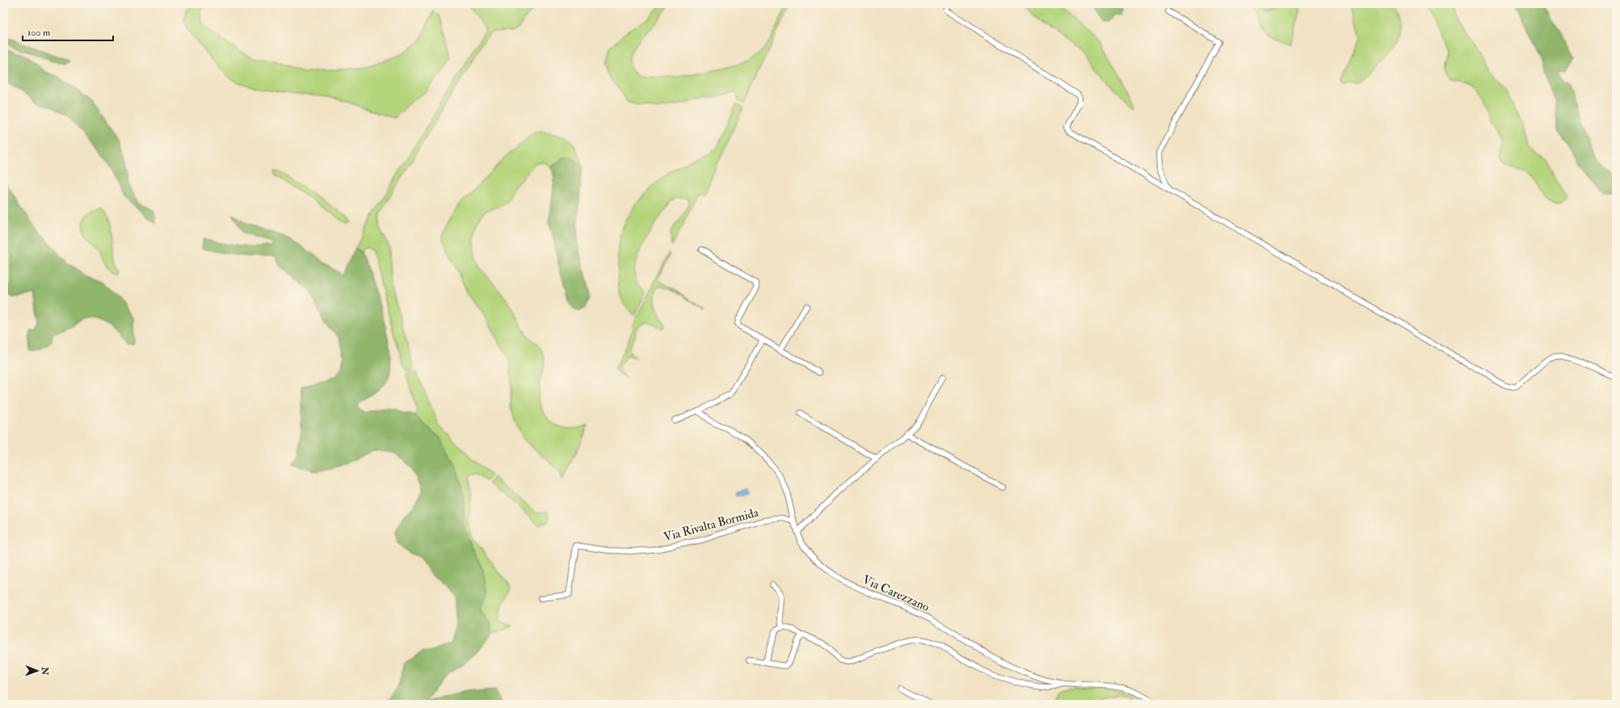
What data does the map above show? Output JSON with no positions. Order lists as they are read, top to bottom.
{
  "streets": {
    "street": ["Via Rivalta Bormida", "Via Carezzano"]
  },
  "crossings": [
    ["Via Rivalta Bormida", "Via Carezzano"]
  ],
  "scale_bar": "100 m",
  "north": "right"
}
